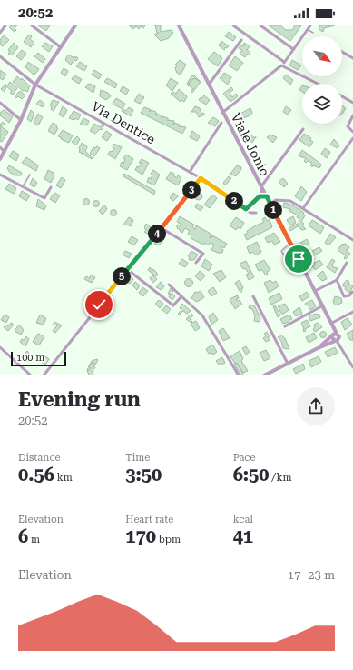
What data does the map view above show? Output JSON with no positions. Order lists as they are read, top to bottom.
{
  "streets": {
    "street": ["Via Dentice", "Viale Jonio"]
  },
  "scale_bar": "100 m",
  "north": "bottom right",
  "page": {
    "status": "20:52",
    "pins": [
      "3",
      "2",
      "1",
      "4",
      "5"
    ],
    "scale": "100 m",
    "heading": ["Evening run", "20:52"],
    "stats": [
      ["Distance", "0.56 km"],
      ["Time", "3:50"],
      ["Pace", "6:50 /km"],
      ["Elevation", "6 m"],
      ["Heart rate", "170 bpm"],
      ["kcal", "41"]
    ],
    "chart": ["Elevation", "17–23 m"]
  }
}
